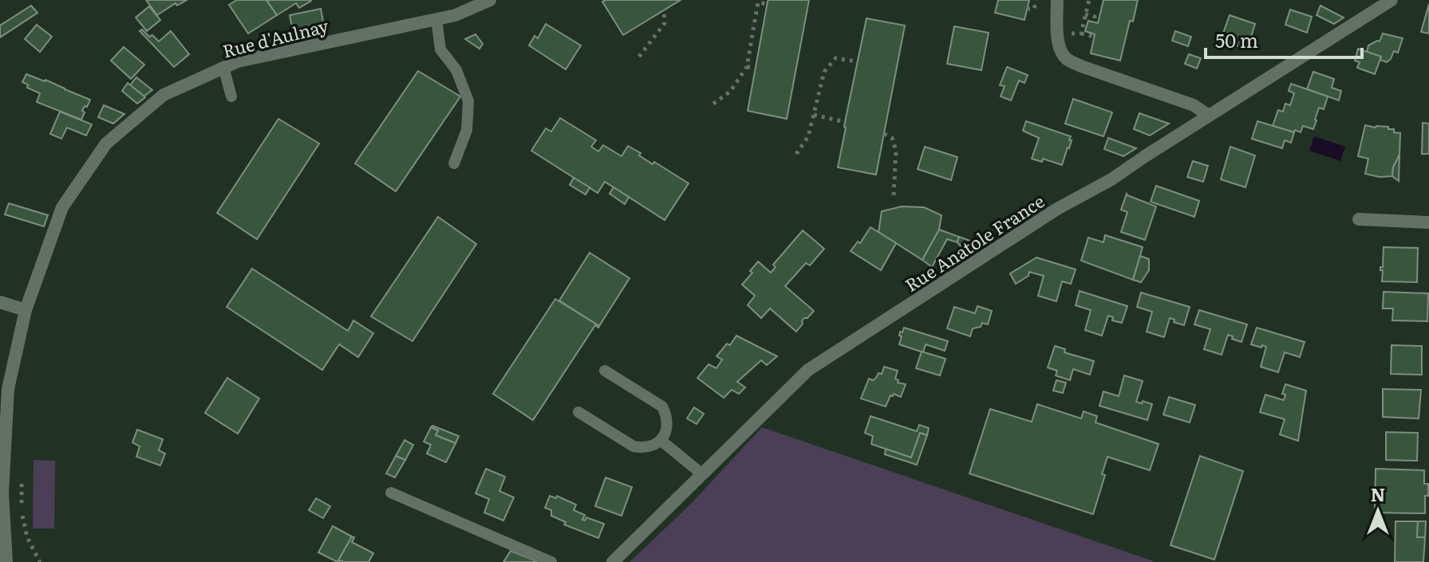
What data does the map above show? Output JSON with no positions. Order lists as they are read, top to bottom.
{
  "streets": {
    "street": ["Rue d'Aulnay", "Rue Anatole France"]
  },
  "scale_bar": "50 m",
  "north": "top"
}
